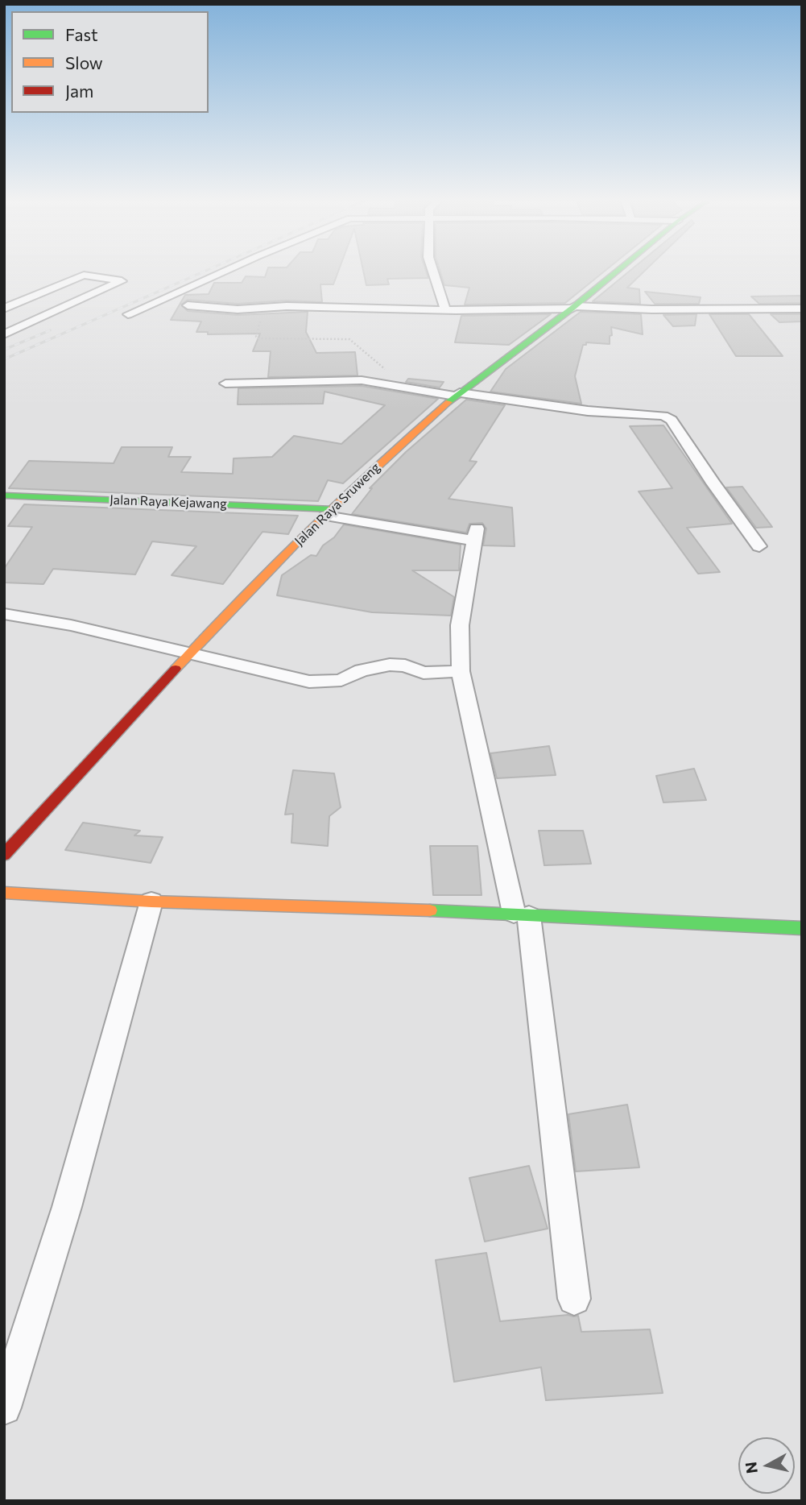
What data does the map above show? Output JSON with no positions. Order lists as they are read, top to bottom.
{
  "streets": {
    "main road": ["Jalan Raya Kejawang", "Jalan Raya Sruweng"]
  },
  "crossings": [
    ["Jalan Raya Kejawang", "Jalan Raya Sruweng"]
  ],
  "legend": ["Fast", "Slow", "Jam"],
  "north": "left"
}
